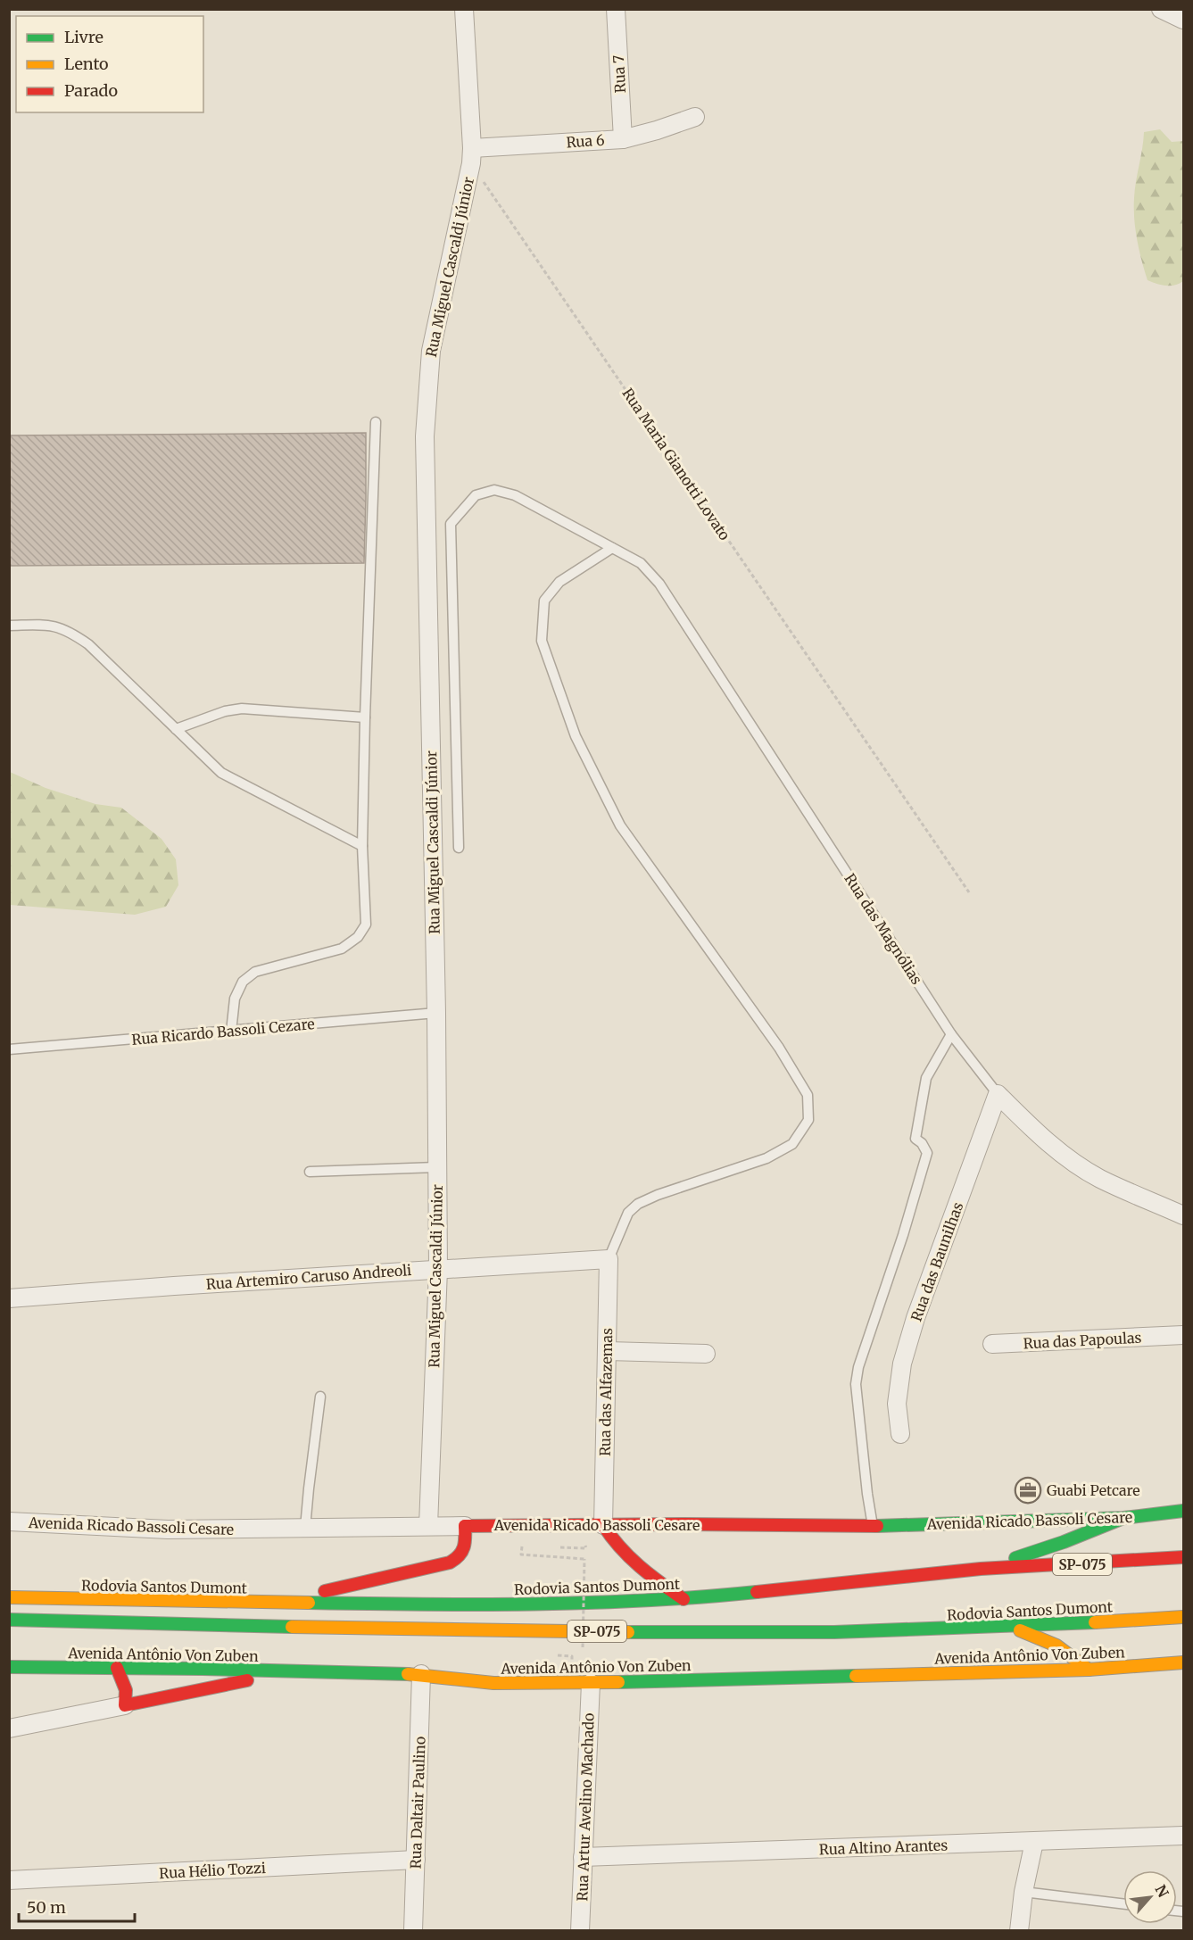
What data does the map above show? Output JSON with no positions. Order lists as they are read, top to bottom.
{
  "streets": {
    "main road": [
      "Avenida Ricado Bassoli Cesare",
      "SP-075",
      "Rodovia Santos Dumont",
      "Avenida Antônio Von Zuben"
    ],
    "street": [
      "Rua 7",
      "Rua 6",
      "Rua Miguel Cascaldi Júnior",
      "Rua das Magnólias",
      "Rua das Baunilhas",
      "Rua Artemiro Caruso Andreoli",
      "Rua das Papoulas",
      "Rua das Alfazemas",
      "Rua Daltair Paulino",
      "Rua Artur Avelino Machado",
      "Rua Altino Arantes",
      "Rua Hélio Tozzi"
    ],
    "lane": ["Rua Ricardo Bassoli Cezare"],
    "path": ["Rua Maria Gianotti Lovato"]
  },
  "crossings": [
    ["Rua 7", "Rua 6"],
    ["Rua 6", "Rua Miguel Cascaldi Júnior"],
    ["Rua 6", "Rua Maria Gianotti Lovato"],
    ["Rua Miguel Cascaldi Júnior", "Rua Maria Gianotti Lovato"],
    ["Rua Miguel Cascaldi Júnior", "Rua Ricardo Bassoli Cezare"],
    ["Rua Miguel Cascaldi Júnior", "Rua Artemiro Caruso Andreoli"],
    ["Rua Miguel Cascaldi Júnior", "Avenida Ricado Bassoli Cesare"],
    ["Rua das Magnólias", "Rua das Baunilhas"],
    ["Rua Artemiro Caruso Andreoli", "Rua das Alfazemas"],
    ["Rua das Alfazemas", "Avenida Ricado Bassoli Cesare"],
    ["Avenida Antônio Von Zuben", "Rua Daltair Paulino"],
    ["Avenida Antônio Von Zuben", "Rua Artur Avelino Machado"],
    ["Rua Daltair Paulino", "Rua Hélio Tozzi"],
    ["Rua Artur Avelino Machado", "Rua Altino Arantes"]
  ],
  "places": {
    "office": ["Guabi Petcare"]
  },
  "legend": ["Livre", "Lento", "Parado"],
  "scale_bar": "50 m",
  "north": "top right"
}
